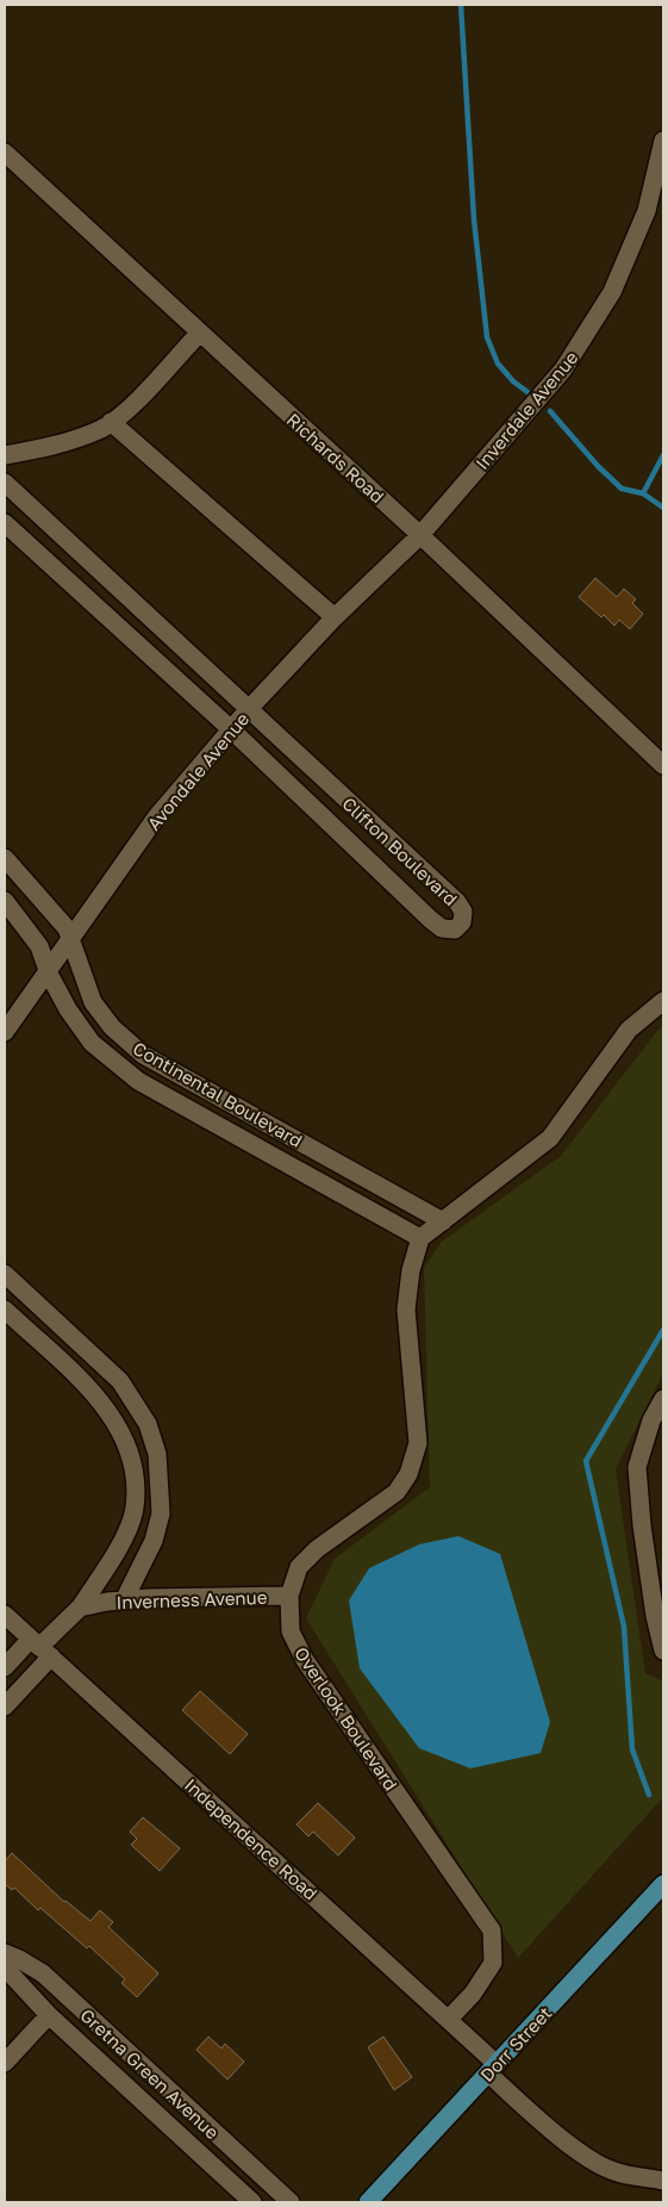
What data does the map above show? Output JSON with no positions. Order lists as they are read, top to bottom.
{
  "streets": {
    "main road": ["Dorr Street"],
    "street": [
      "Inverdale Avenue",
      "Richards Road",
      "Avondale Avenue",
      "Clifton Boulevard",
      "Continental Boulevard",
      "Inverness Avenue",
      "Overlook Boulevard",
      "Independence Road",
      "Gretna Green Avenue"
    ]
  },
  "crossings": [
    ["Inverdale Avenue", "Richards Road"],
    ["Inverdale Avenue", "Avondale Avenue"],
    ["Richards Road", "Avondale Avenue"],
    ["Avondale Avenue", "Clifton Boulevard"],
    ["Avondale Avenue", "Continental Boulevard"],
    ["Continental Boulevard", "Overlook Boulevard"],
    ["Inverness Avenue", "Overlook Boulevard"],
    ["Overlook Boulevard", "Independence Road"],
    ["Independence Road", "Dorr Street"]
  ]
}
